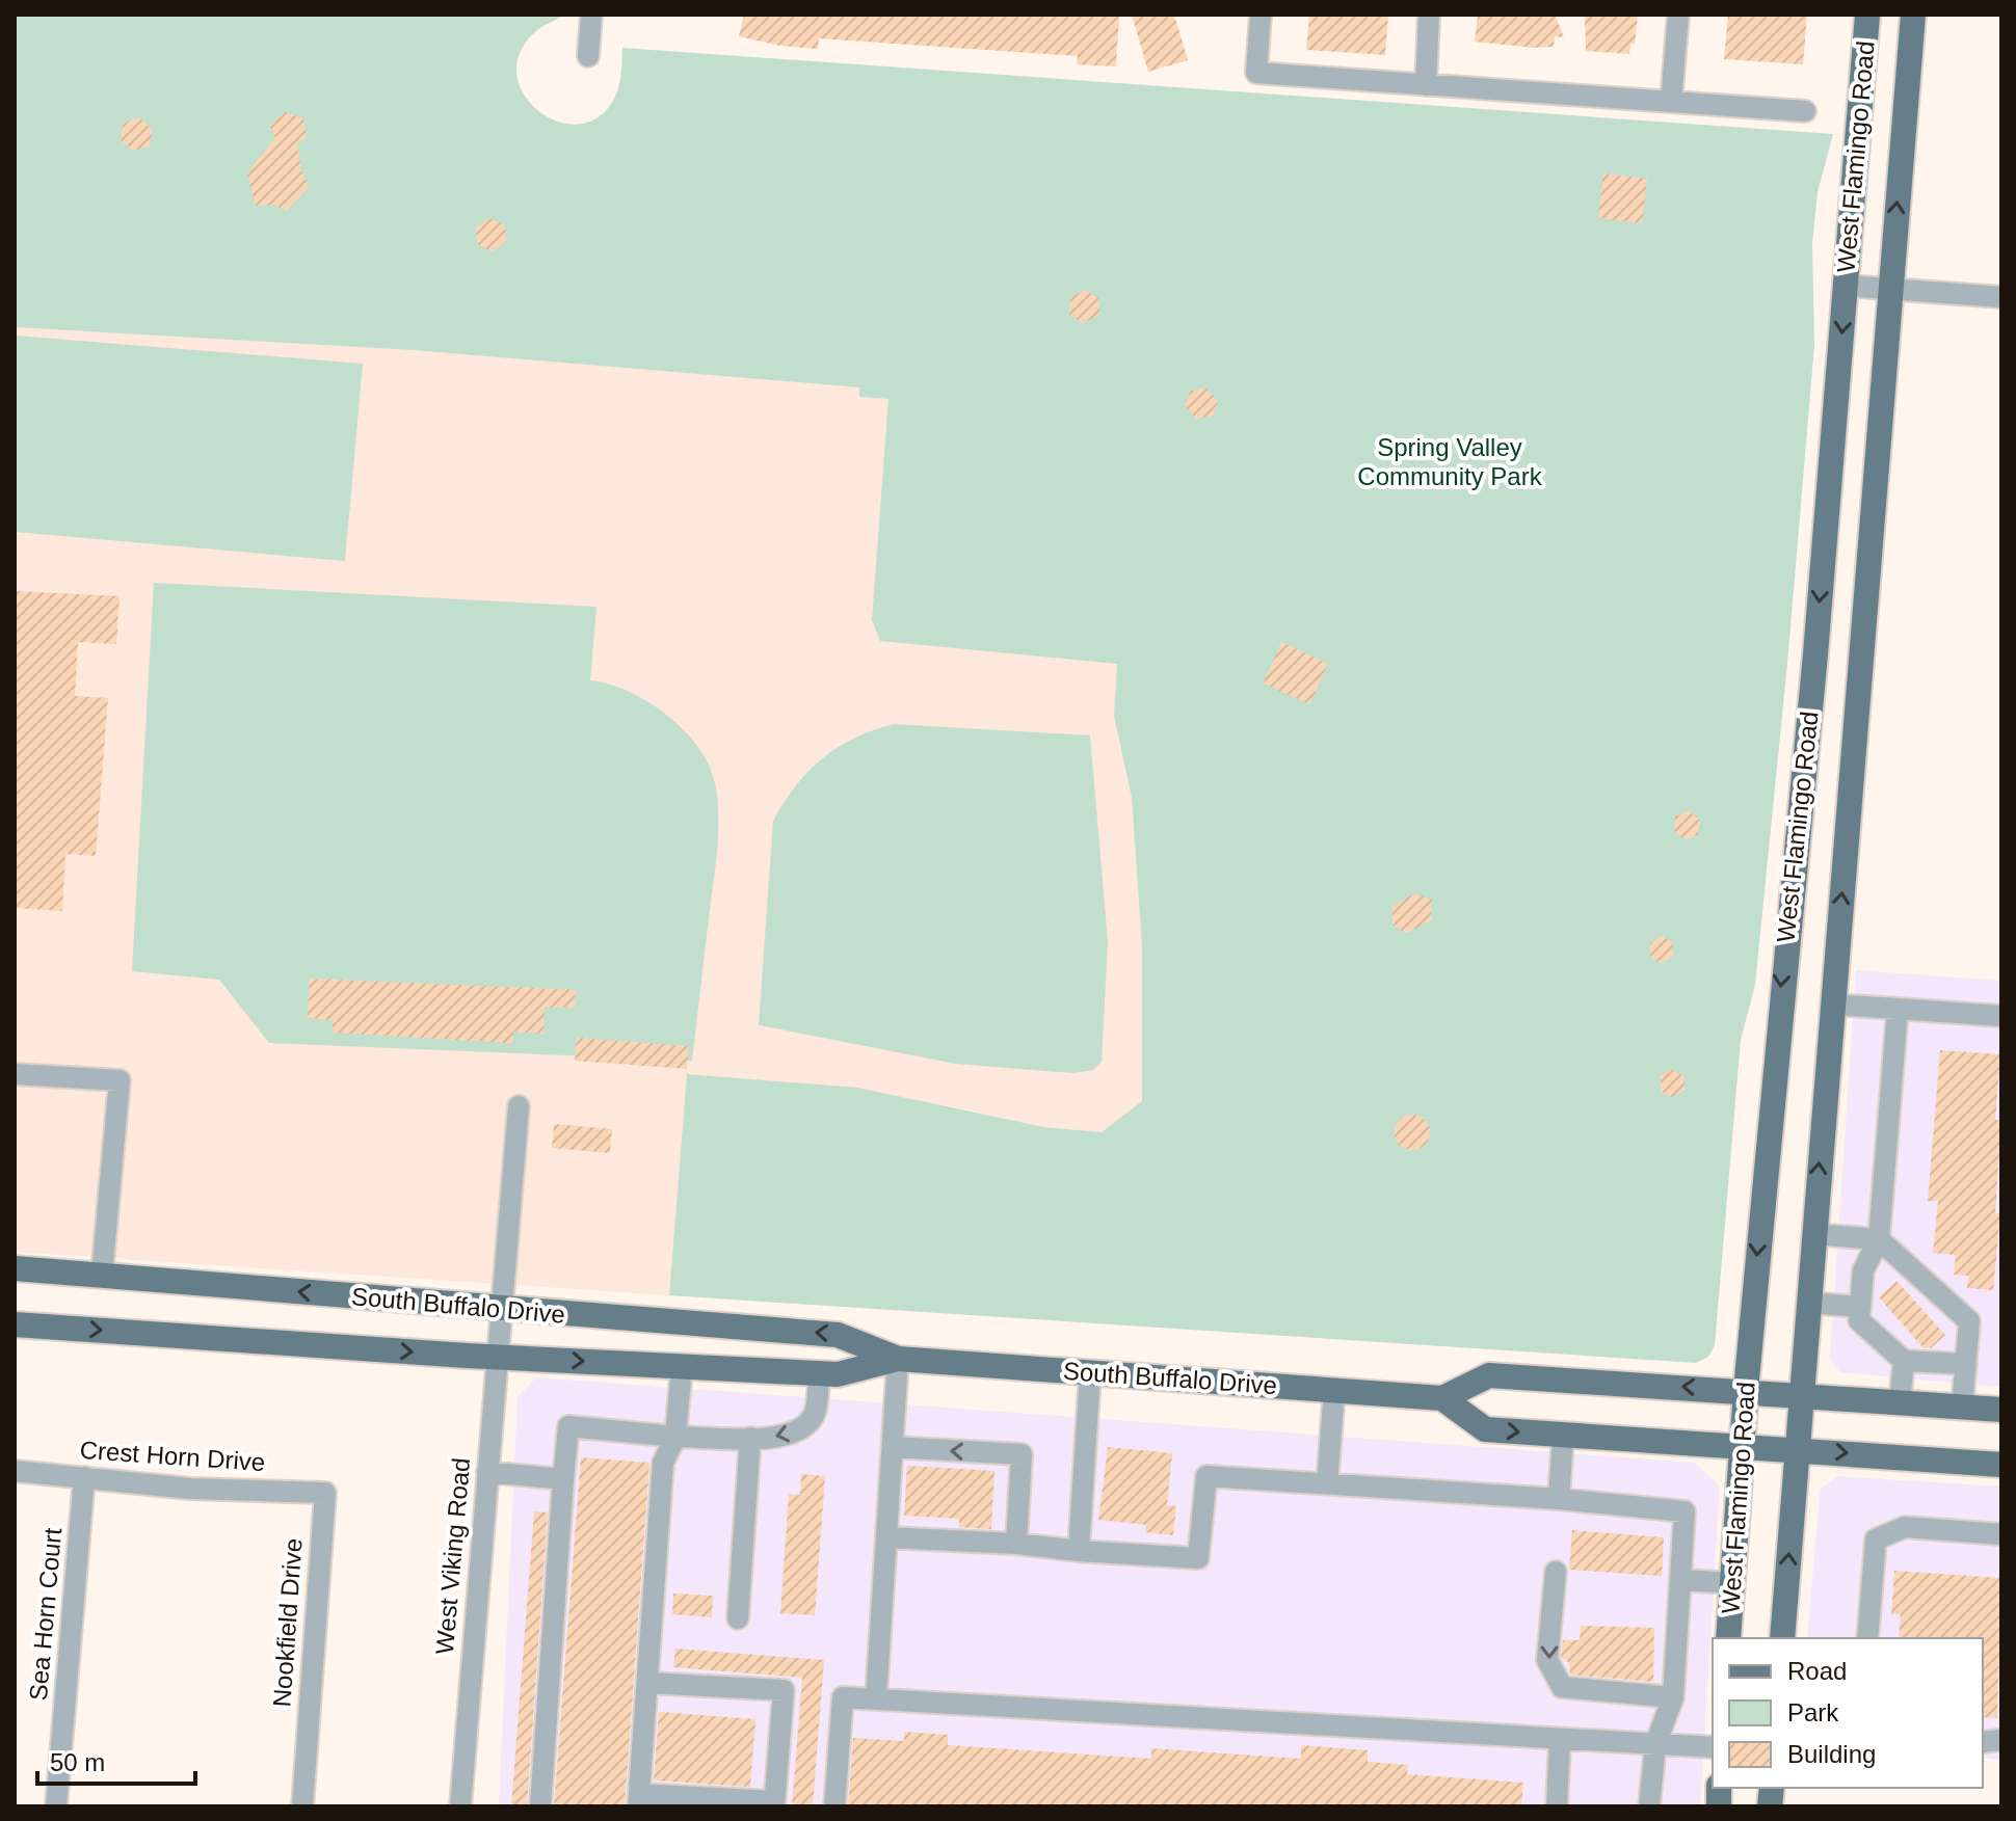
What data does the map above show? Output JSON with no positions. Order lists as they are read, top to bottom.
{
  "streets": {
    "main road": ["West Flamingo Road", "South Buffalo Drive"],
    "street": [
      "Crest Horn Drive",
      "West Viking Road",
      "Sea Horn Court",
      "Nookfield Drive"
    ]
  },
  "crossings": [
    ["West Flamingo Road", "South Buffalo Drive"],
    ["South Buffalo Drive", "West Viking Road"],
    ["Crest Horn Drive", "Sea Horn Court"],
    ["Crest Horn Drive", "Nookfield Drive"]
  ],
  "parks": ["Spring Valley Community Park"],
  "legend": ["Road", "Park", "Building"],
  "scale_bar": "50 m"
}
